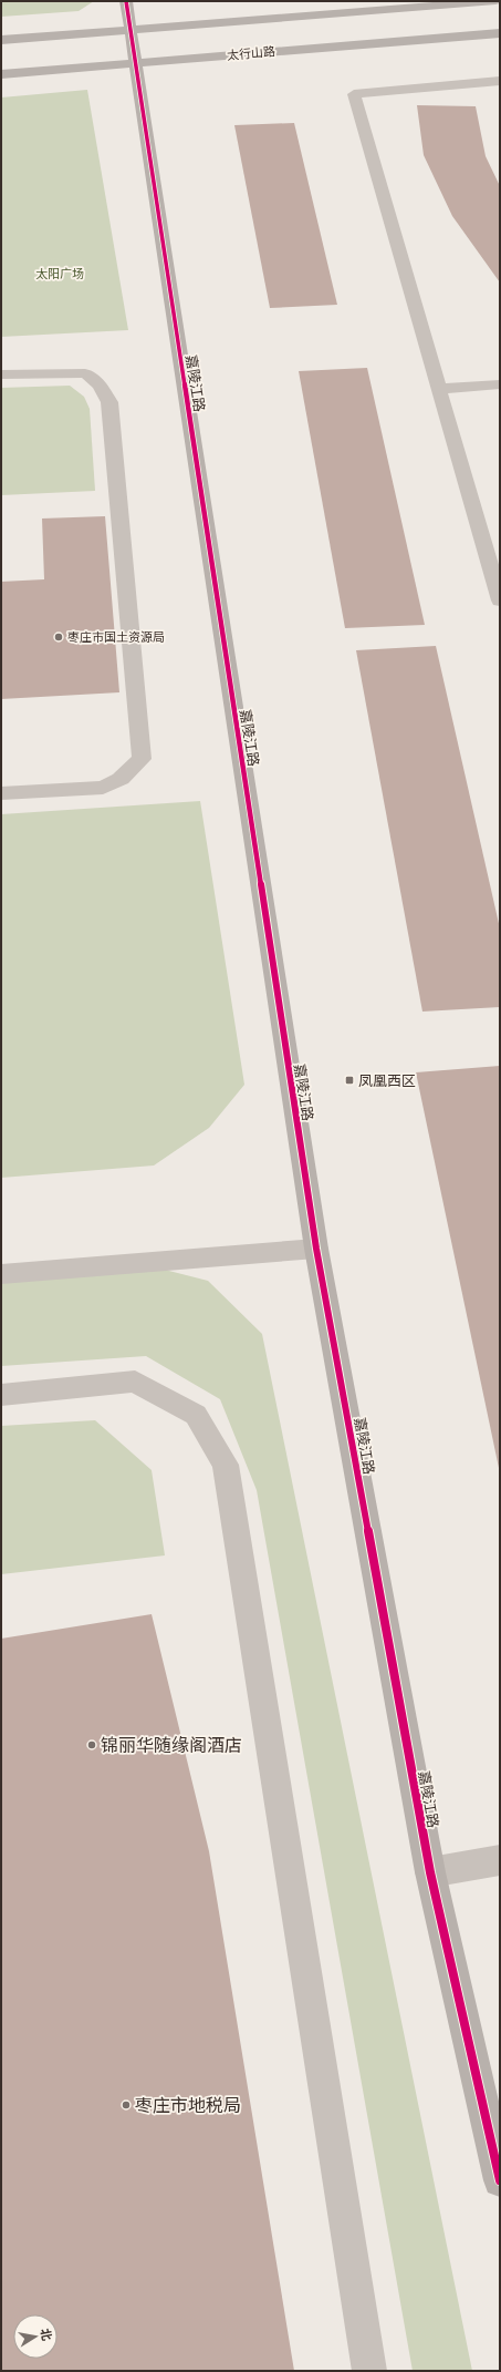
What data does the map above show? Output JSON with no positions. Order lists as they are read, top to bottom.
{
  "streets": {
    "street": ["太行山路", "嘉陵江路"]
  },
  "crossings": [
    ["太行山路", "嘉陵江路"]
  ],
  "parks": ["太阳广场"],
  "places": {
    "other": ["枣庄市国土资源局", "锦丽华随缘阁酒店", "枣庄市地税局"],
    "transit": ["凤凰西区"]
  },
  "north": "right"
}
